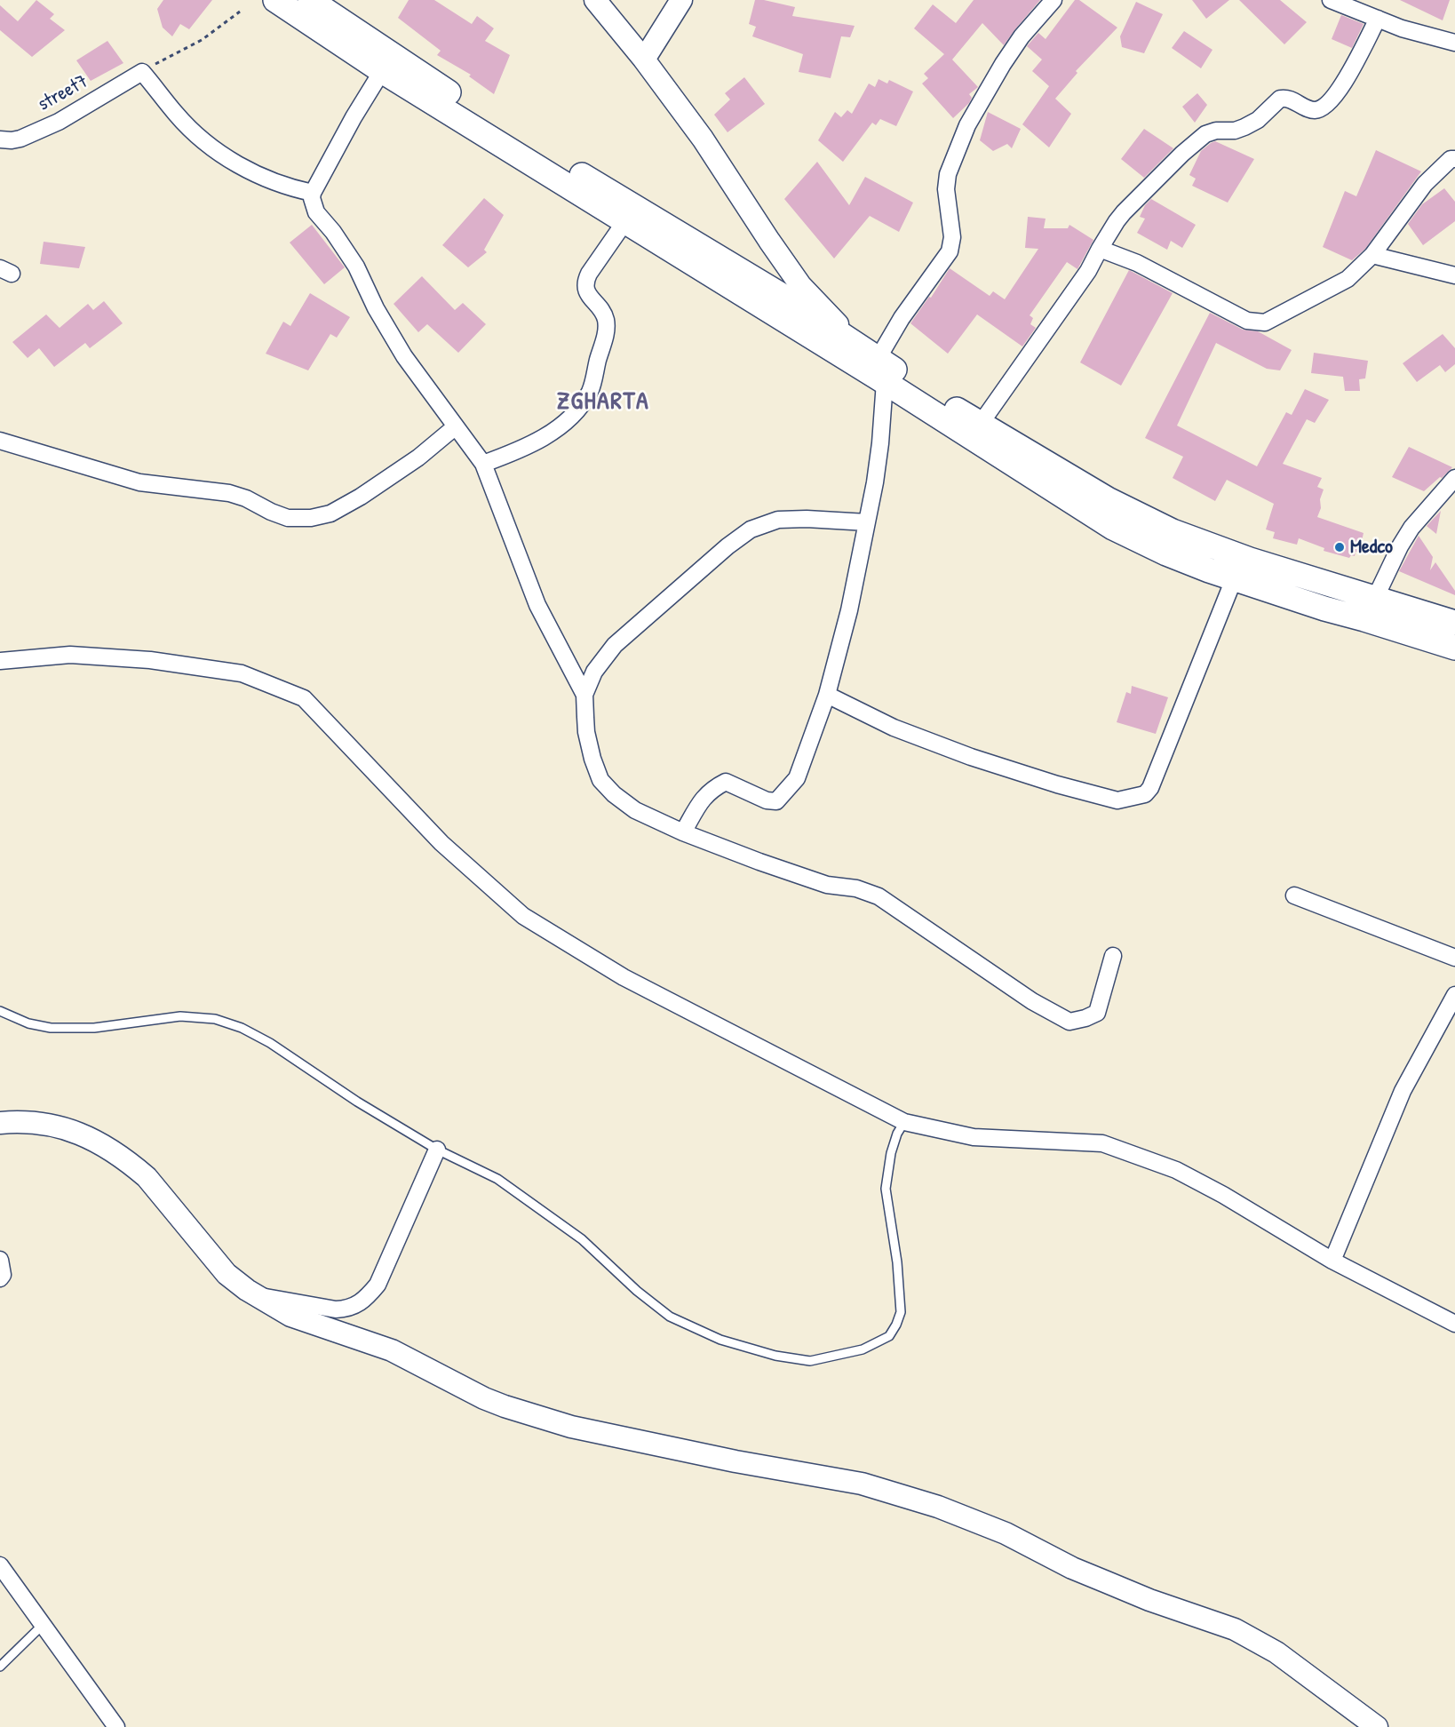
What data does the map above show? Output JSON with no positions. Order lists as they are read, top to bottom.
{
  "streets": {
    "street": ["street7"]
  },
  "districts": ["ZGHARTA"],
  "places": ["Medco"]
}
